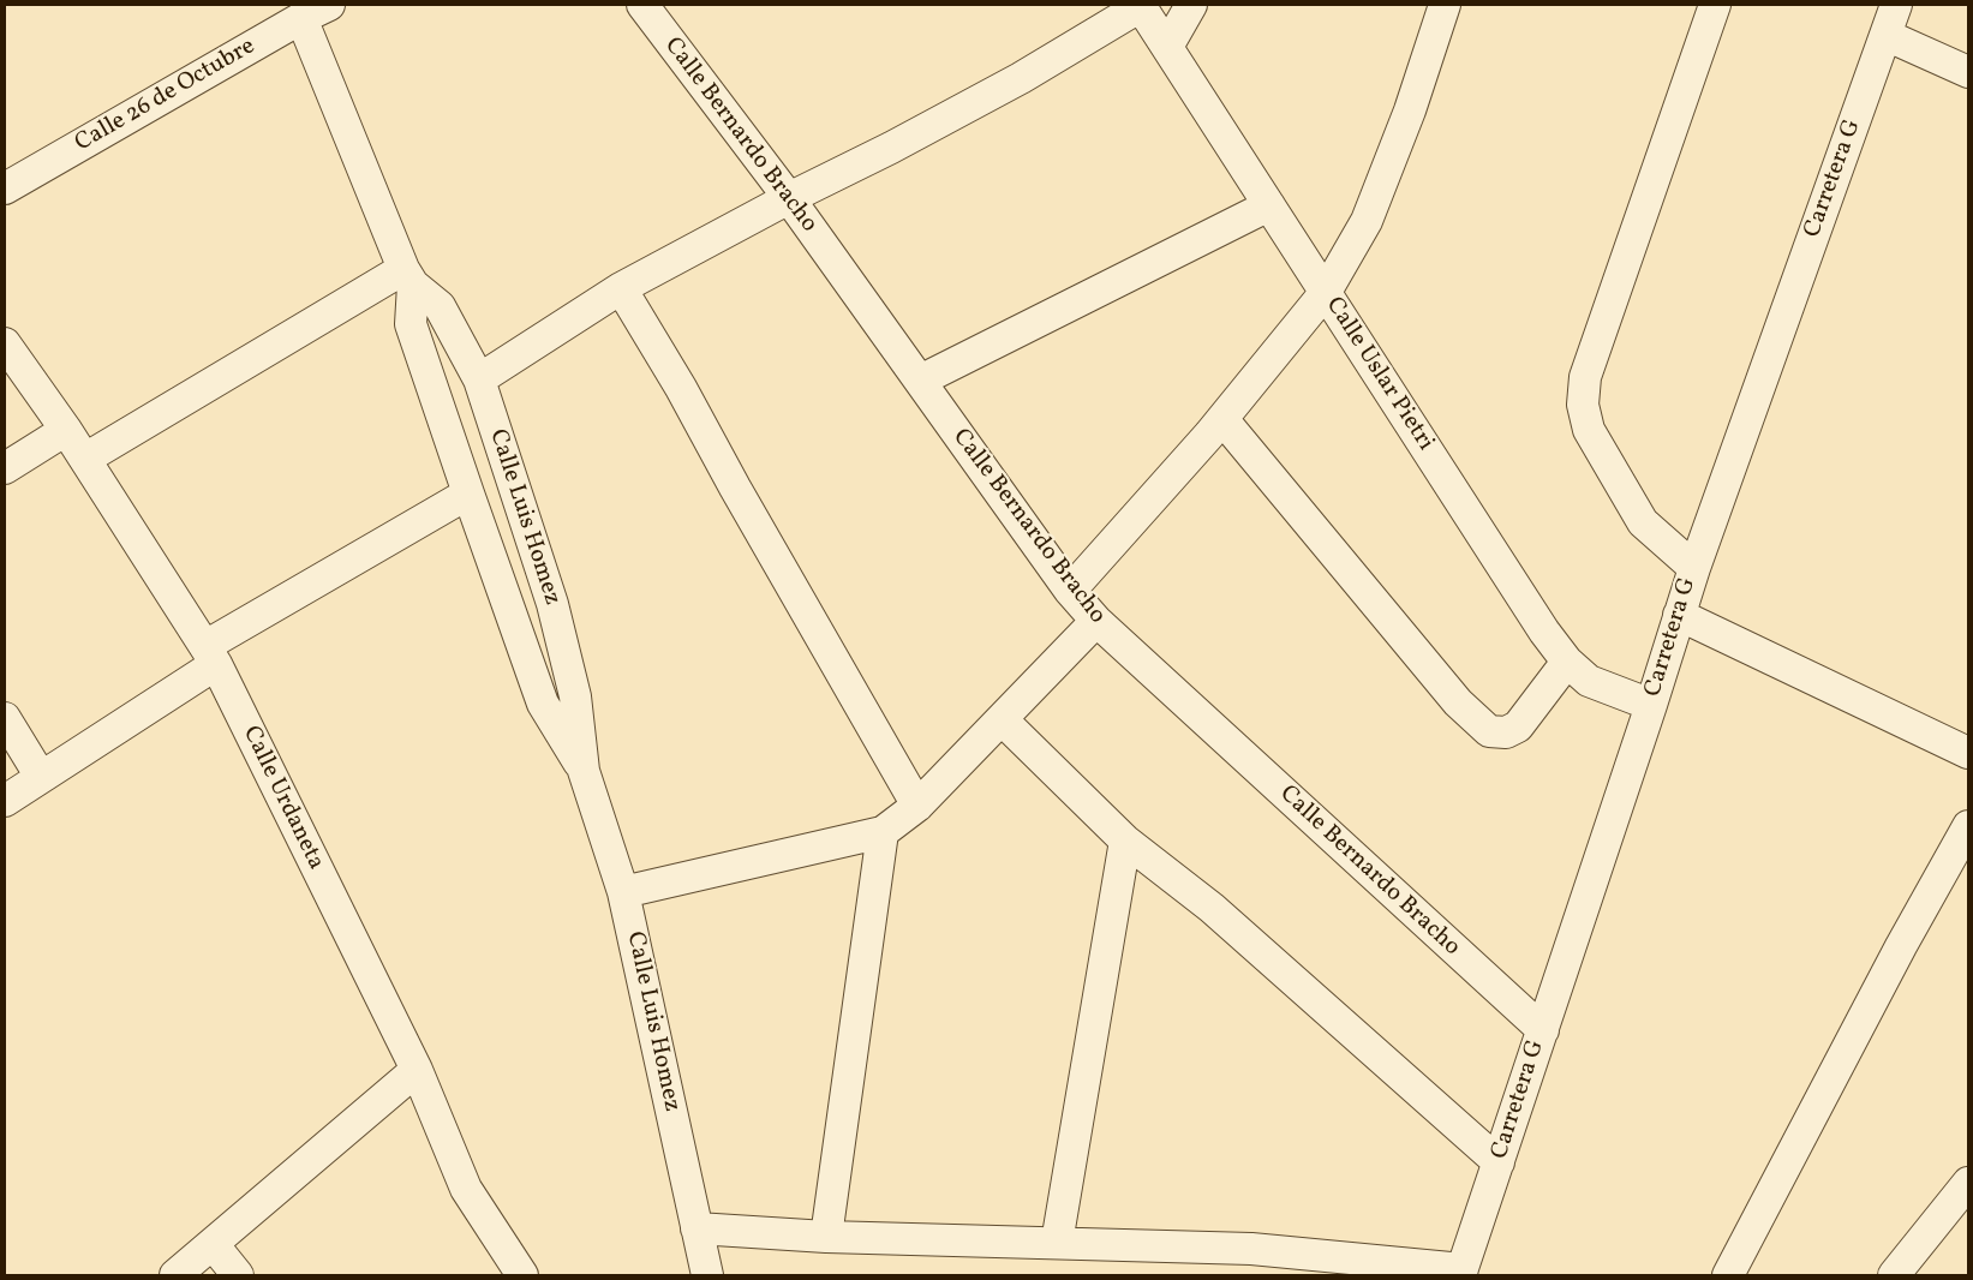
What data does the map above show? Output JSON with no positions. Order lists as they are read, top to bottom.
{
  "streets": {
    "street": [
      "Calle 26 de Octubre",
      "Calle Bernardo Bracho",
      "Carretera G",
      "Calle Uslar Pietri",
      "Calle Luis Homez",
      "Calle Urdaneta"
    ]
  },
  "crossings": [
    ["Calle 26 de Octubre", "Calle Luis Homez"],
    ["Calle Bernardo Bracho", "Carretera G"],
    ["Carretera G", "Calle Uslar Pietri"]
  ]
}
